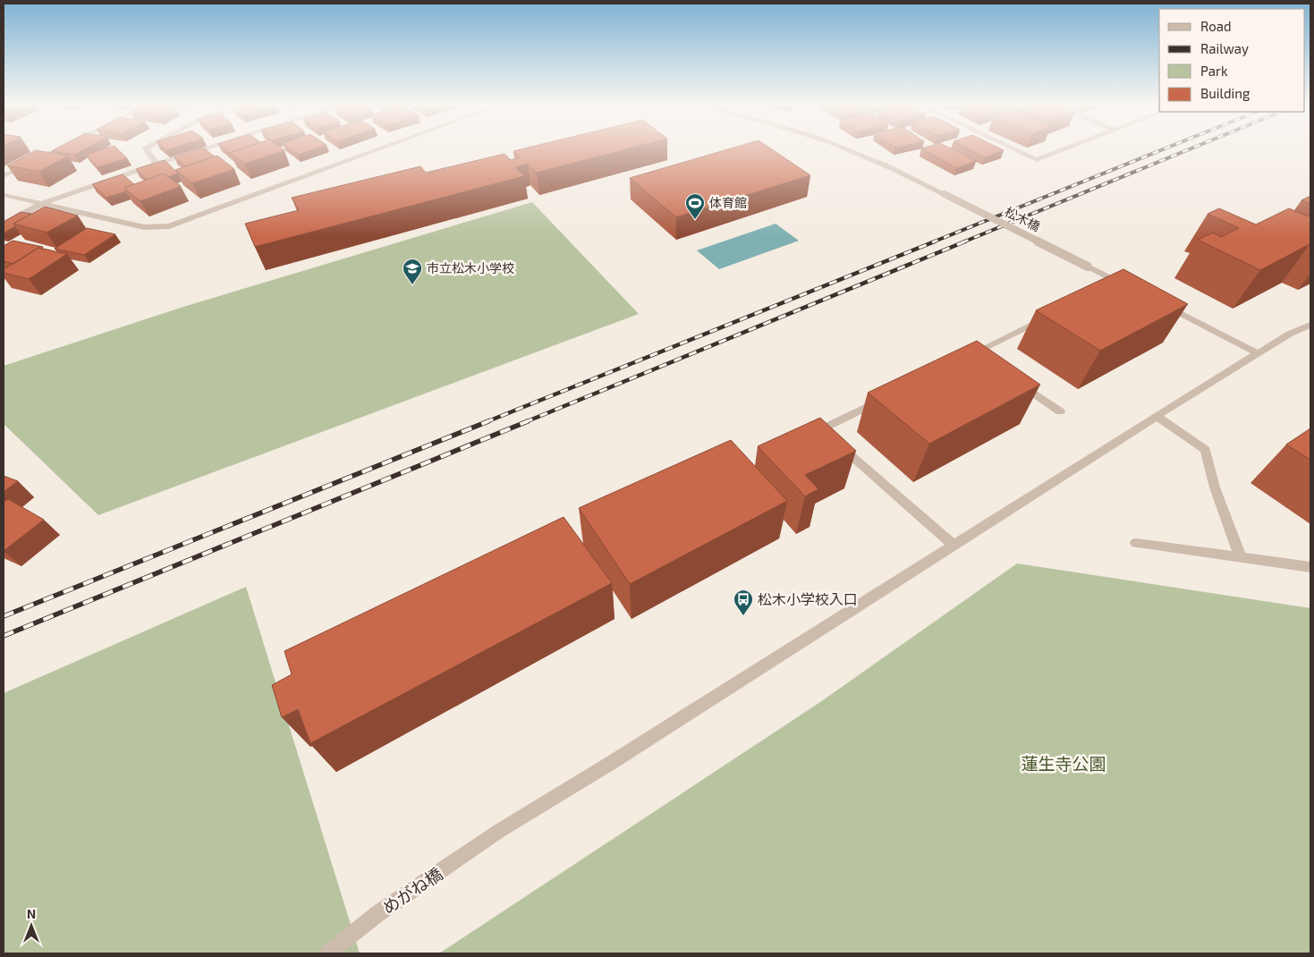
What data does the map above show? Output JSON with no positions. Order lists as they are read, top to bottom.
{
  "streets": {
    "street": ["松木橋", "めがね橋"]
  },
  "parks": ["蓮生寺公園"],
  "places": {
    "sports": ["体育館"],
    "school or university": ["市立松木小学校"],
    "bus stop": ["松木小学校入口"]
  },
  "legend": [
    "Road",
    "Railway",
    "Park",
    "Building"
  ],
  "north": "top"
}
